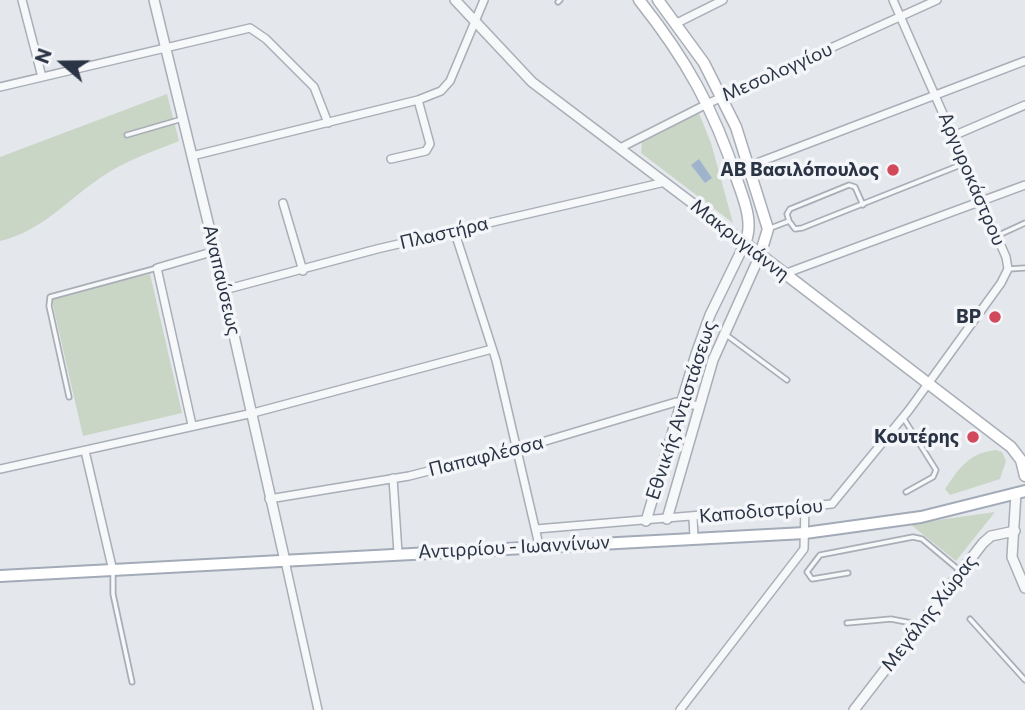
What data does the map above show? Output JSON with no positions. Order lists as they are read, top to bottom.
{
  "streets": {
    "main road": ["Μακρυγιάννη", "Εθνικής Αντιστάσεως", "Αντιρρίου - Ιωαννίνων"],
    "street": [
      "Μεσολογγίου",
      "Αργυροκάστρου",
      "Πλαστήρα",
      "Αναπαύσεως",
      "Παπαφλέσσα",
      "Καποδιστρίου",
      "Μεγάλης Χώρας"
    ]
  },
  "crossings": [
    ["Μεσολογγίου", "Αργυροκάστρου"],
    ["Μεσολογγίου", "Μακρυγιάννη"],
    ["Μεσολογγίου", "Εθνικής Αντιστάσεως"],
    ["Αργυροκάστρου", "Μακρυγιάννη"],
    ["Αργυροκάστρου", "Καποδιστρίου"],
    ["Πλαστήρα", "Μακρυγιάννη"],
    ["Πλαστήρα", "Αναπαύσεως"],
    ["Μακρυγιάννη", "Εθνικής Αντιστάσεως"],
    ["Μακρυγιάννη", "Καποδιστρίου"],
    ["Αναπαύσεως", "Παπαφλέσσα"],
    ["Αναπαύσεως", "Αντιρρίου - Ιωαννίνων"],
    ["Εθνικής Αντιστάσεως", "Παπαφλέσσα"],
    ["Εθνικής Αντιστάσεως", "Καποδιστρίου"]
  ],
  "places": ["ΑΒ Βασιλόπουλος", "BP", "Κουτέρης"],
  "north": "left"
}
